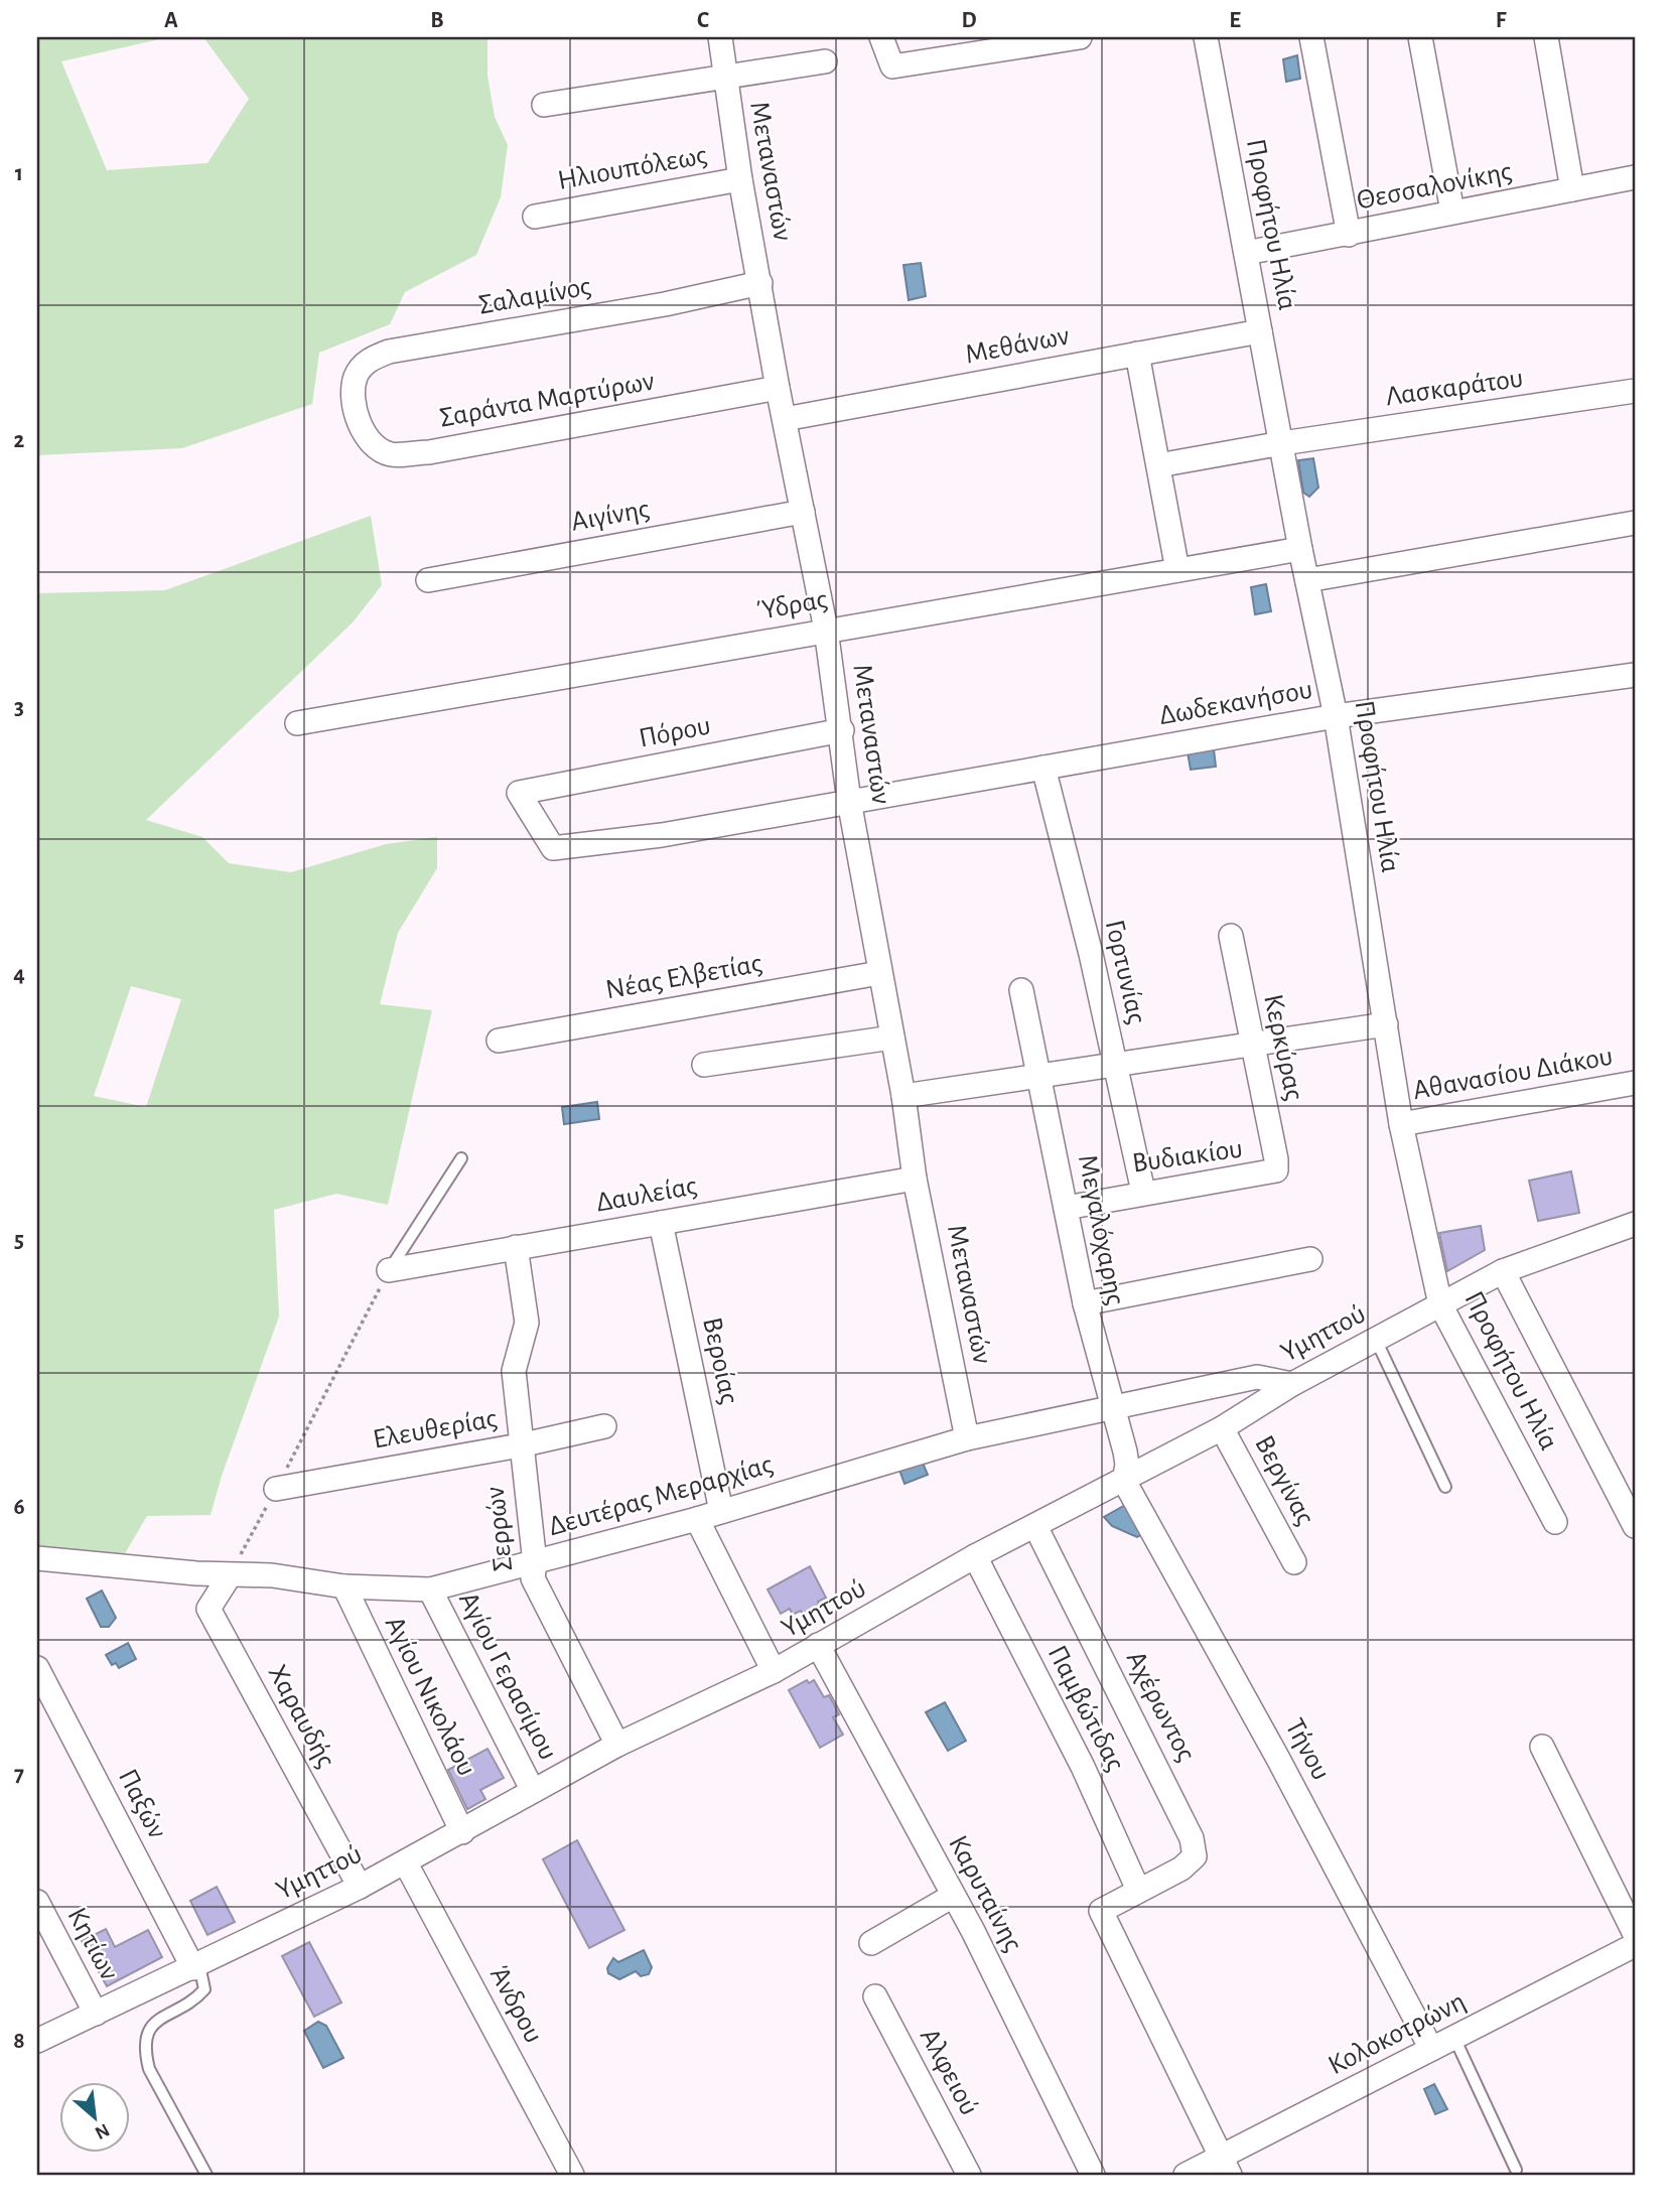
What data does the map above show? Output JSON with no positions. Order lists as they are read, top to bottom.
{
  "streets": {
    "street": [
      "Ηλιουπόλεως",
      "Μεταναστών",
      "Θεσσαλονίκης",
      "Προφήτου Ηλία",
      "Σαλαμίνος",
      "Μεθάνων",
      "Λασκαράτου",
      "Σαράντα Μαρτύρων",
      "Αιγίνης",
      "Ύδρας",
      "Δωδεκανήσου",
      "Πόρου",
      "Γορτυνίας",
      "Νέας Ελβετίας",
      "Κερκύρας",
      "Αθανασίου Διάκου",
      "Βυδιακίου",
      "Δαυλείας",
      "Μεγαλόχαρης",
      "Υμηττού",
      "Βεροίας",
      "Ελευθερίας",
      "Βεργίνας",
      "Δευτέρας Μεραρχίας",
      "Σερρών",
      "Αγίου Γερασίμου",
      "Αγίου Νικολάου",
      "Αχέρωντος",
      "Παμβώτιδας",
      "Χαραυδής",
      "Τήνου",
      "Παξών",
      "Καρυταίνης",
      "Κητίων",
      "Άνδρου",
      "Κολοκοτρώνη",
      "Αλφειού"
    ]
  },
  "crossings": [
    ["Ηλιουπόλεως", "Μεταναστών"],
    ["Μεταναστών", "Σαλαμίνος"],
    ["Μεταναστών", "Μεθάνων"],
    ["Μεταναστών", "Σαράντα Μαρτύρων"],
    ["Μεταναστών", "Αιγίνης"],
    ["Μεταναστών", "Ύδρας"],
    ["Μεταναστών", "Δωδεκανήσου"],
    ["Μεταναστών", "Πόρου"],
    ["Μεταναστών", "Νέας Ελβετίας"],
    ["Μεταναστών", "Δαυλείας"],
    ["Μεταναστών", "Δευτέρας Μεραρχίας"],
    ["Θεσσαλονίκης", "Προφήτου Ηλία"],
    ["Προφήτου Ηλία", "Μεθάνων"],
    ["Προφήτου Ηλία", "Λασκαράτου"],
    ["Προφήτου Ηλία", "Ύδρας"],
    ["Προφήτου Ηλία", "Δωδεκανήσου"],
    ["Προφήτου Ηλία", "Αθανασίου Διάκου"],
    ["Προφήτου Ηλία", "Υμηττού"],
    ["Σαλαμίνος", "Σαράντα Μαρτύρων"],
    ["Δωδεκανήσου", "Πόρου"],
    ["Δωδεκανήσου", "Γορτυνίας"],
    ["Γορτυνίας", "Βυδιακίου"],
    ["Κερκύρας", "Βυδιακίου"],
    ["Βυδιακίου", "Μεγαλόχαρης"],
    ["Δαυλείας", "Βεροίας"],
    ["Δαυλείας", "Σερρών"],
    ["Μεγαλόχαρης", "Υμηττού"],
    ["Μεγαλόχαρης", "Δευτέρας Μεραρχίας"],
    ["Μεγαλόχαρης", "Τήνου"],
    ["Υμηττού", "Βεργίνας"],
    ["Υμηττού", "Δευτέρας Μεραρχίας"],
    ["Υμηττού", "Σερρών"],
    ["Υμηττού", "Αγίου Γερασίμου"],
    ["Υμηττού", "Αγίου Νικολάου"],
    ["Υμηττού", "Αχέρωντος"],
    ["Υμηττού", "Παμβώτιδας"],
    ["Υμηττού", "Χαραυδής"],
    ["Υμηττού", "Τήνου"],
    ["Υμηττού", "Παξών"],
    ["Υμηττού", "Καρυταίνης"],
    ["Υμηττού", "Κητίων"],
    ["Υμηττού", "Άνδρου"],
    ["Βεροίας", "Δευτέρας Μεραρχίας"],
    ["Ελευθερίας", "Σερρών"],
    ["Δευτέρας Μεραρχίας", "Σερρών"],
    ["Δευτέρας Μεραρχίας", "Αγίου Γερασίμου"],
    ["Δευτέρας Μεραρχίας", "Αγίου Νικολάου"],
    ["Δευτέρας Μεραρχίας", "Χαραυδής"],
    ["Αχέρωντος", "Παμβώτιδας"],
    ["Τήνου", "Κολοκοτρώνη"]
  ],
  "north": "bottom right",
  "grid": {
    "columns": [
      "A",
      "B",
      "C",
      "D",
      "E",
      "F"
    ],
    "rows": [
      "1",
      "2",
      "3",
      "4",
      "5",
      "6",
      "7",
      "8"
    ]
  }
}
